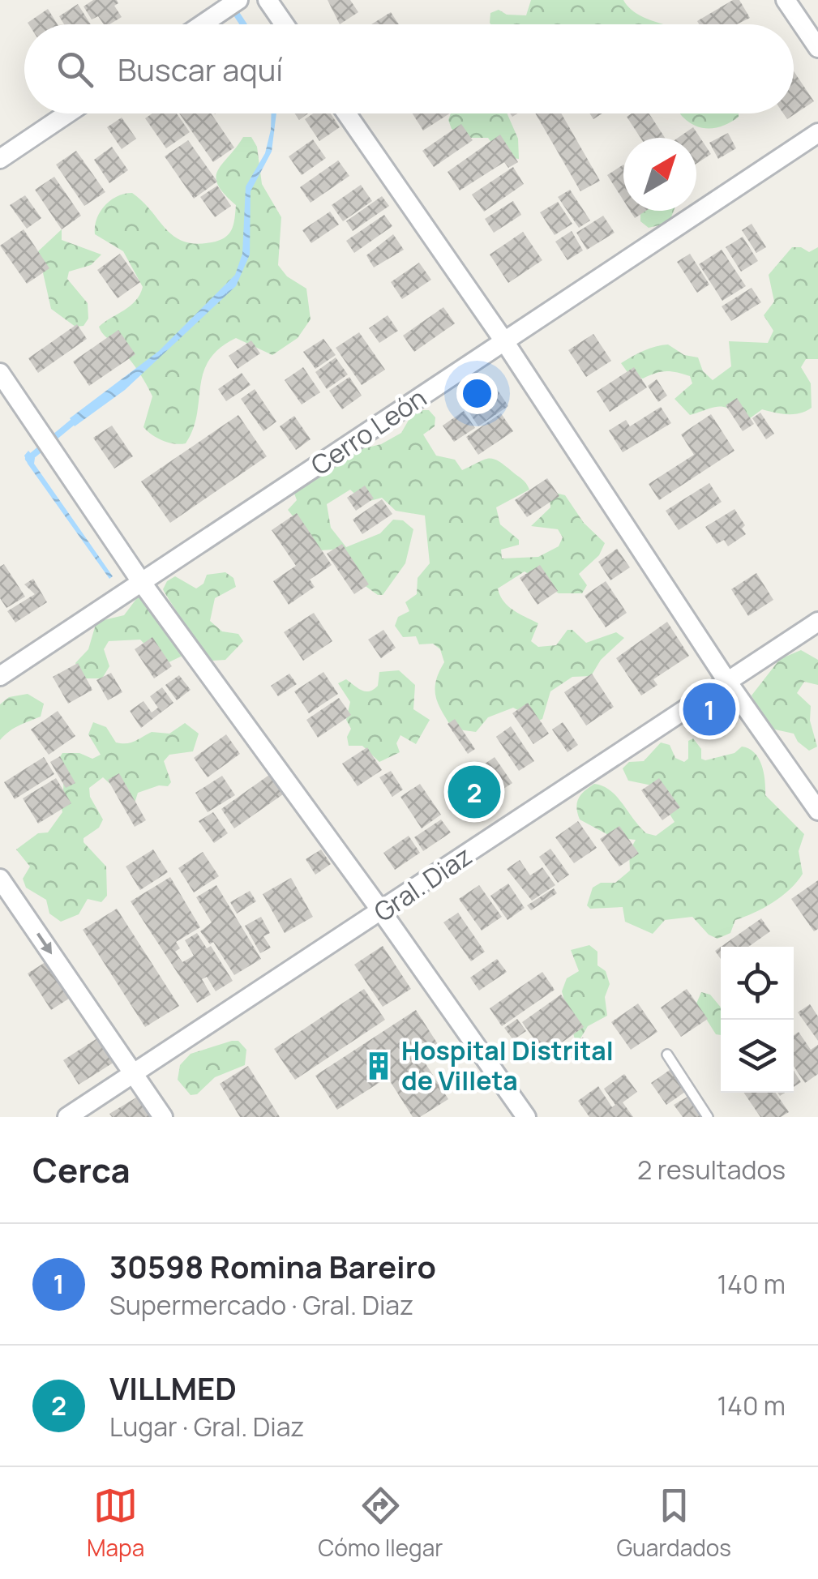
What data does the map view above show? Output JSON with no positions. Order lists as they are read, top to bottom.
{
  "streets": {
    "street": ["Cerro León", "Gral. Diaz"]
  },
  "places": {
    "building": ["Hospital Distrital de Villeta"]
  },
  "north": "top right",
  "page": {
    "search": "Buscar aquí",
    "pins": ["1", "2"],
    "heading": ["Cerca", "2 resultados"],
    "list": [
      {
        "mark": "1",
        "name": "30598 Romina Bareiro",
        "note": "Supermercado · Gral. Diaz",
        "value": "140 m"
      },
      {
        "mark": "2",
        "name": "VILLMED",
        "note": "Lugar · Gral. Diaz",
        "value": "140 m"
      }
    ],
    "nav": ["Mapa", "Cómo llegar", "Guardados"]
  }
}
